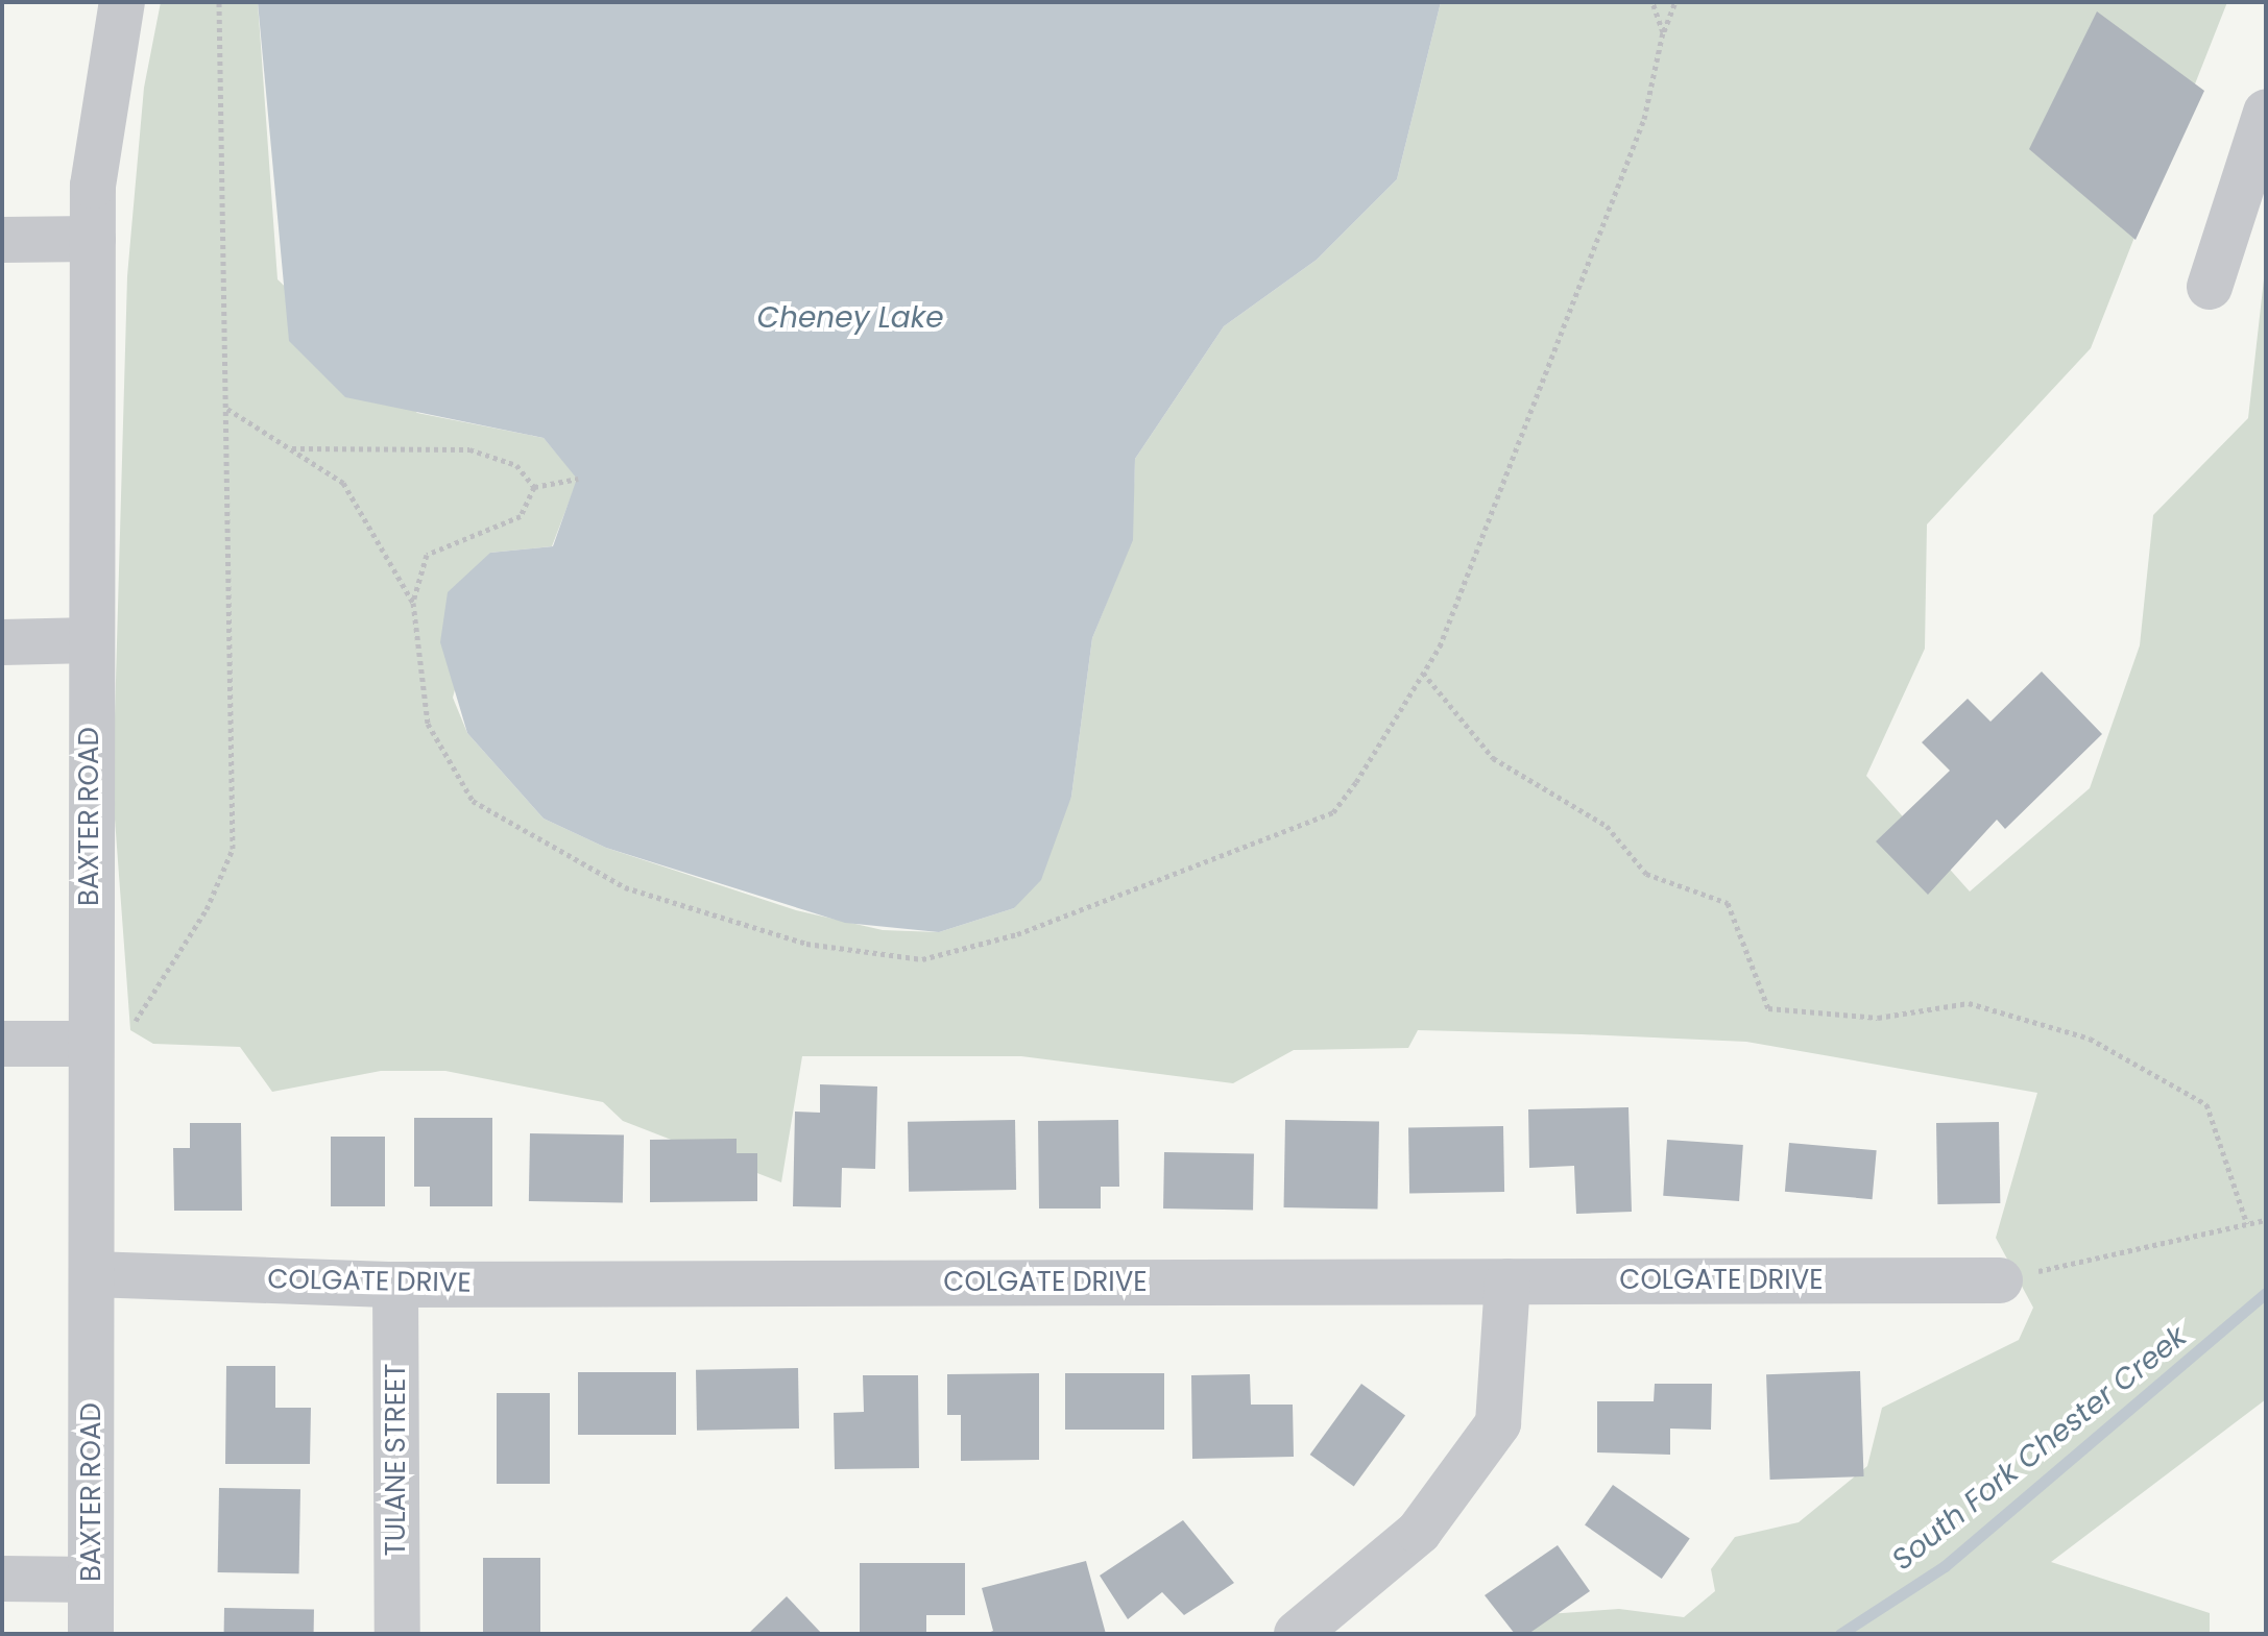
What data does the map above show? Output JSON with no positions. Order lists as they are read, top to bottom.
{
  "streets": {
    "street": ["BAXTER ROAD", "COLGATE DRIVE", "TULANE STREET"]
  },
  "crossings": [
    ["BAXTER ROAD", "COLGATE DRIVE"],
    ["COLGATE DRIVE", "TULANE STREET"]
  ],
  "water": ["Cheney Lake", "South Fork Chester Creek"]
}
